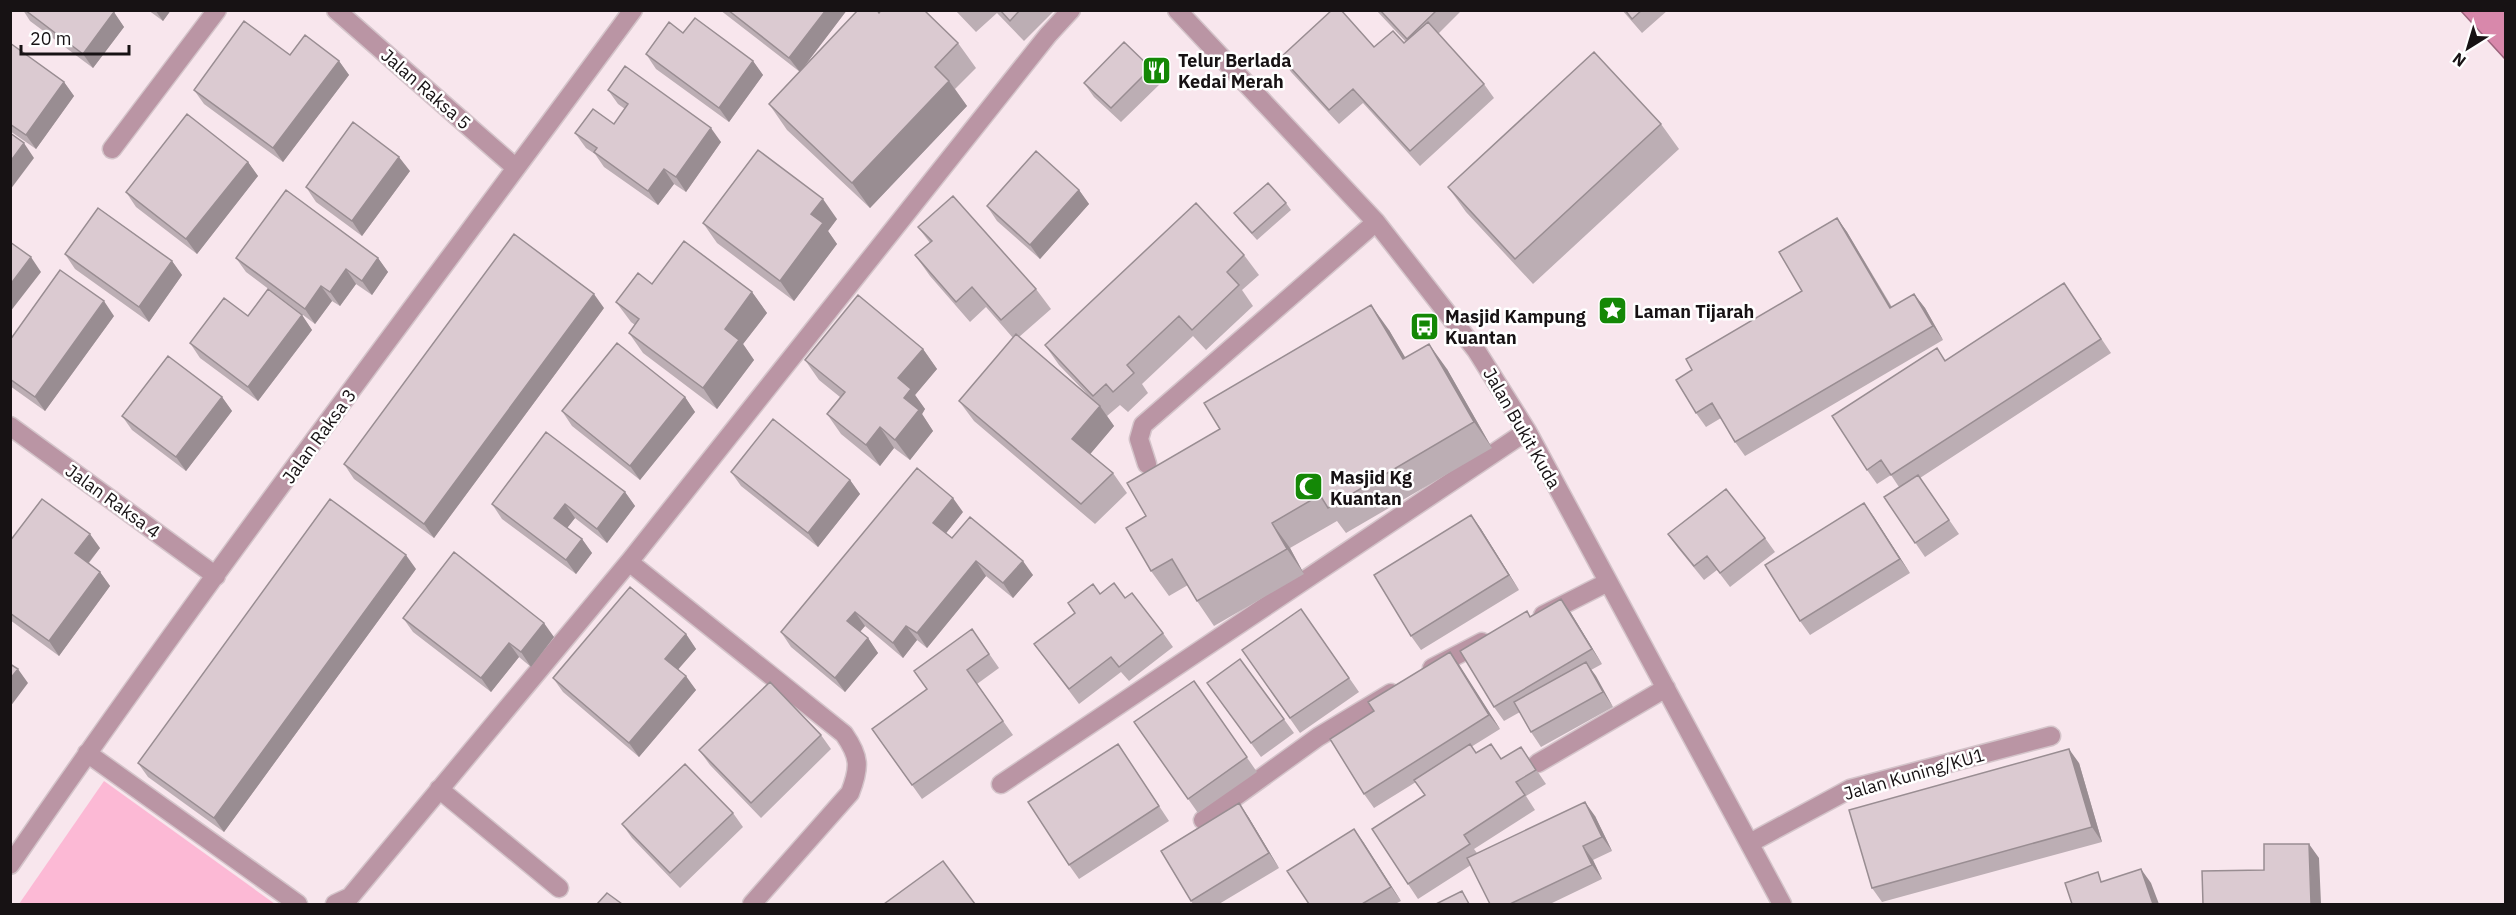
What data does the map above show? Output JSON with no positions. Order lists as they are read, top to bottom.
{
  "streets": {
    "street": [
      "Jalan Raksa 5",
      "Jalan Bukit Kuda",
      "Jalan Raksa 3",
      "Jalan Raksa 4",
      "Jalan Kuning/KU1"
    ]
  },
  "crossings": [
    ["Jalan Raksa 5", "Jalan Raksa 3"],
    ["Jalan Bukit Kuda", "Jalan Kuning/KU1"],
    ["Jalan Raksa 3", "Jalan Raksa 4"]
  ],
  "places": {
    "restaurant": ["Telur Berlada Kedai Merah"],
    "place": ["Laman Tijarah"],
    "bus stop": ["Masjid Kampung Kuantan"],
    "mosque": ["Masjid Kg Kuantan"]
  },
  "scale_bar": "20 m",
  "north": "bottom left"
}
